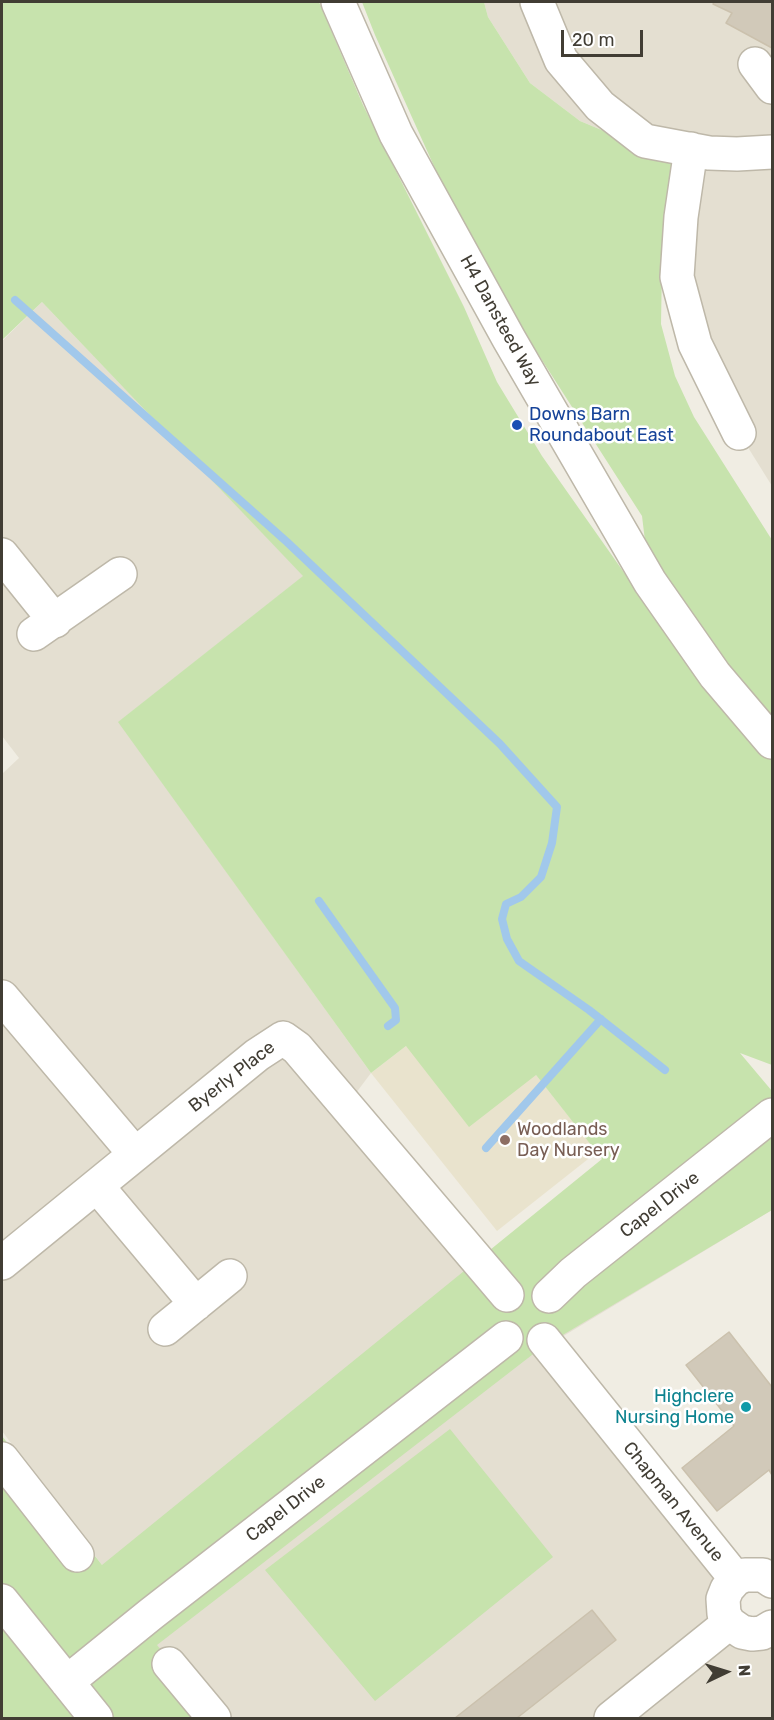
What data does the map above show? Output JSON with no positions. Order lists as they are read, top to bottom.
{
  "streets": {
    "street": [
      "H4 Dansteed Way",
      "Byerly Place",
      "Capel Drive",
      "Chapman Avenue"
    ]
  },
  "crossings": [
    ["Byerly Place", "Capel Drive"],
    ["Byerly Place", "Chapman Avenue"],
    ["Capel Drive", "Chapman Avenue"]
  ],
  "places": ["Downs Barn Roundabout East", "Woodlands Day Nursery", "Highclere Nursing Home"],
  "scale_bar": "20 m",
  "north": "right"
}
